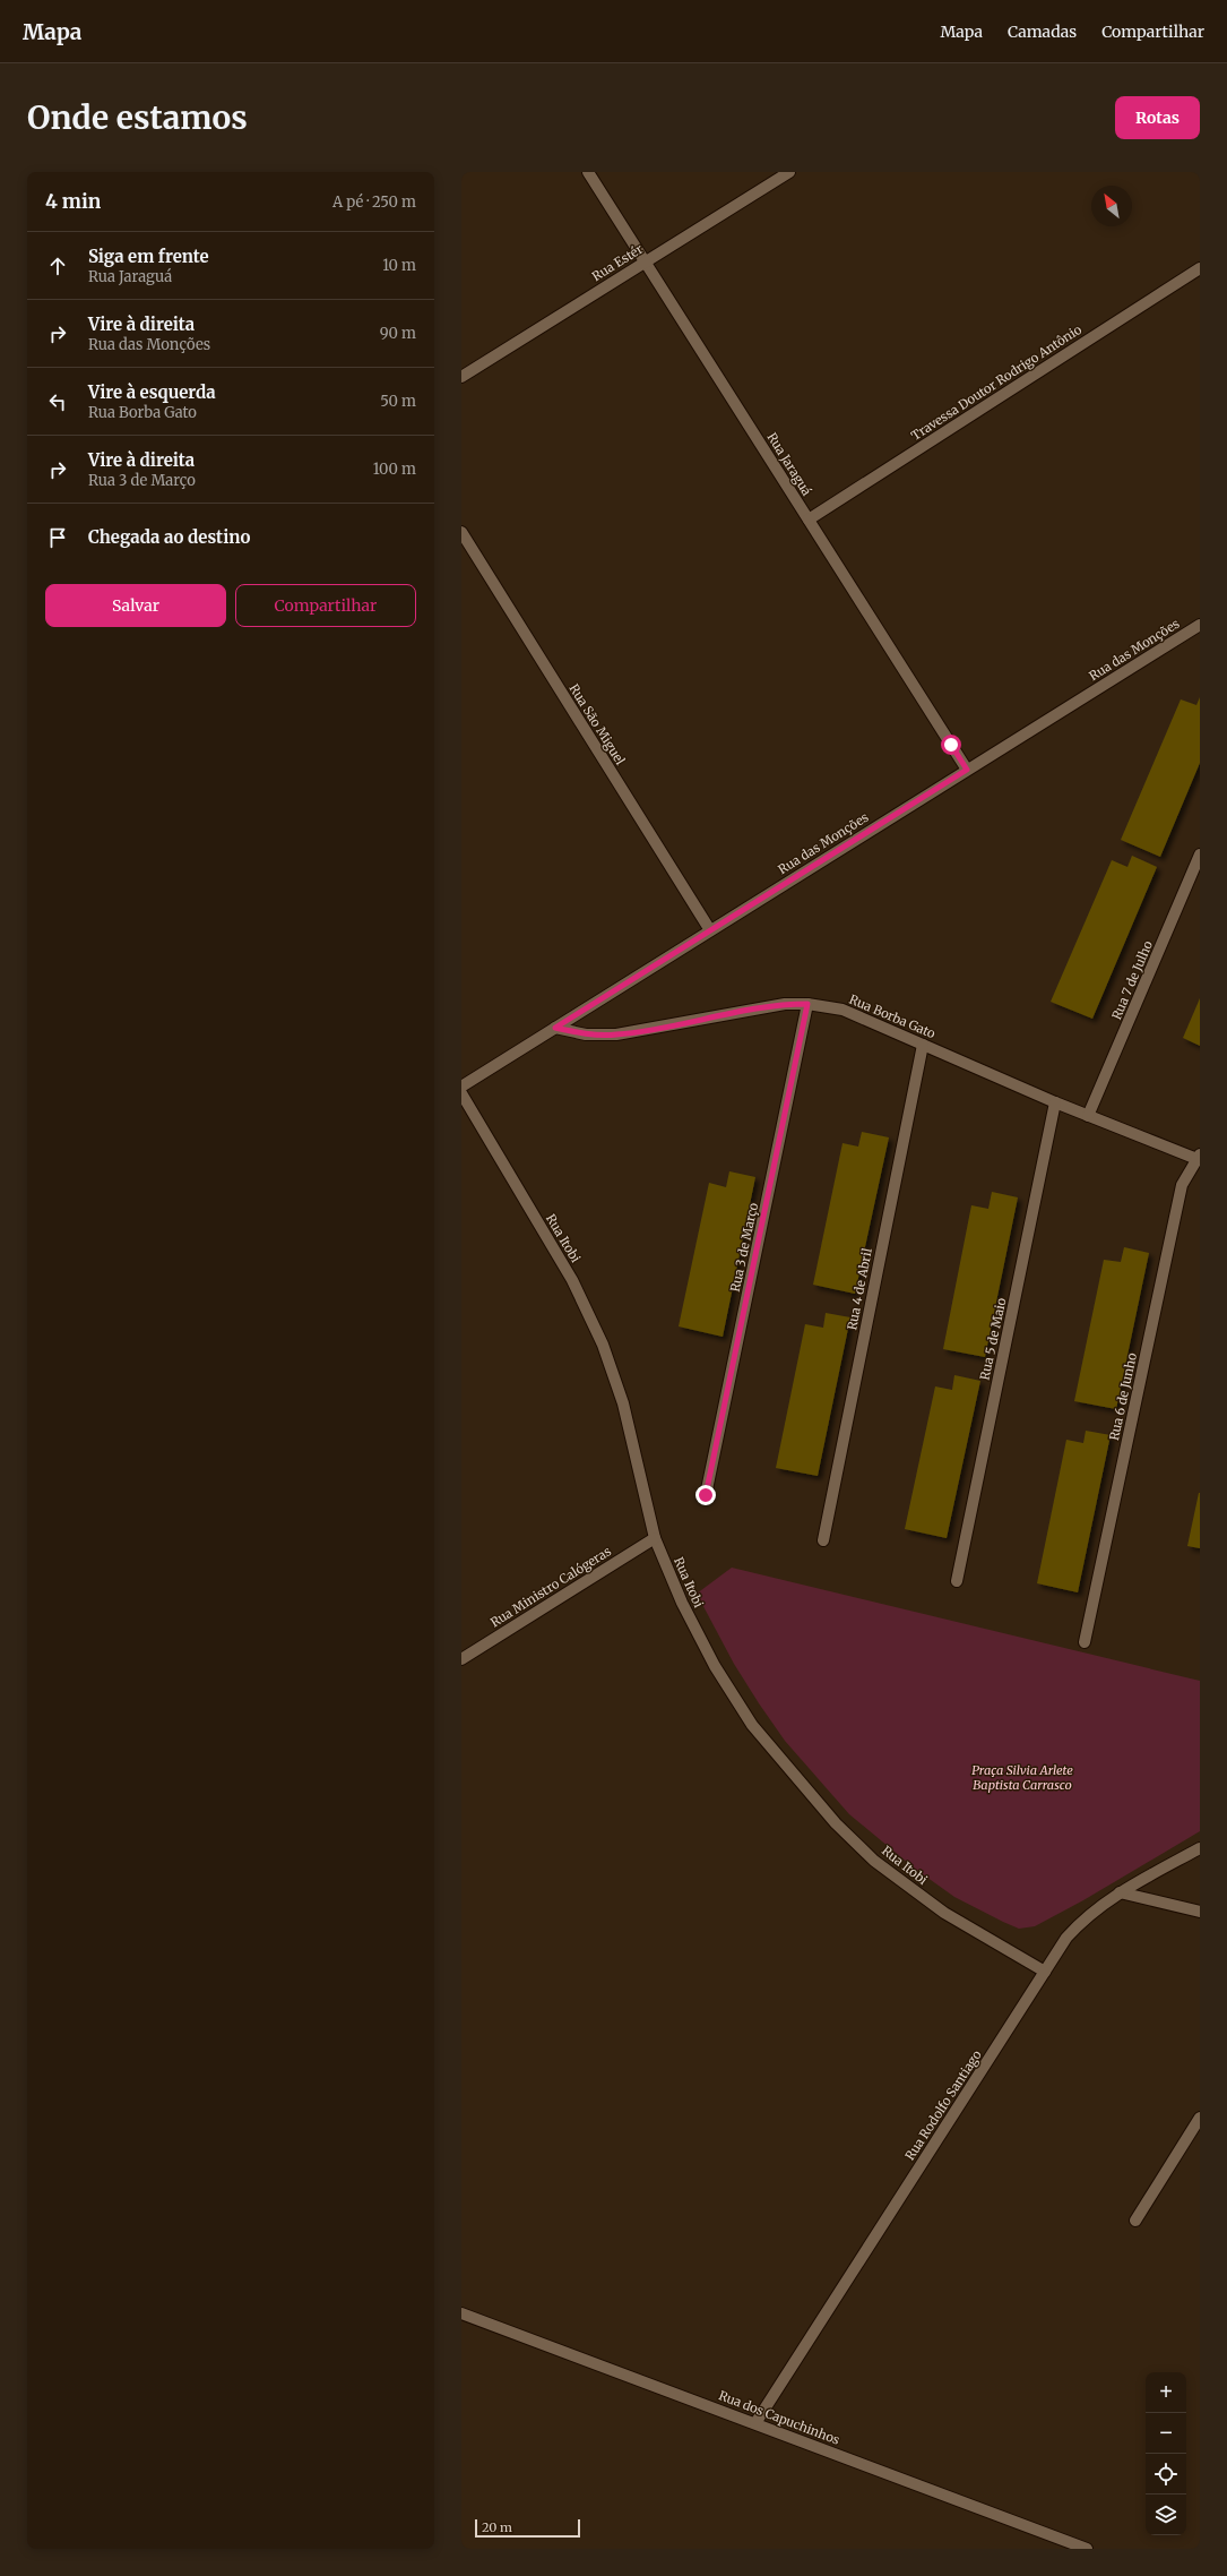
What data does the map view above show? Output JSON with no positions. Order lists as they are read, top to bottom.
{
  "streets": {
    "street": [
      "Rua Estér",
      "Travessa Doutor Rodrigo Antônio",
      "Rua Jaraguá",
      "Rua das Monções",
      "Rua São Miguel",
      "Rua 7 de Julho",
      "Rua Borba Gato",
      "Rua Itobi",
      "Rua 3 de Março",
      "Rua 4 de Abril",
      "Rua 5 de Maio",
      "Rua 6 de Junho",
      "Rua Ministro Calógeras",
      "Rua Rodolfo Santiago",
      "Rua dos Capuchinhos"
    ]
  },
  "crossings": [
    ["Rua Estér", "Rua Jaraguá"],
    ["Travessa Doutor Rodrigo Antônio", "Rua Jaraguá"],
    ["Rua Jaraguá", "Rua das Monções"],
    ["Rua das Monções", "Rua São Miguel"],
    ["Rua das Monções", "Rua Borba Gato"],
    ["Rua 7 de Julho", "Rua Borba Gato"],
    ["Rua Borba Gato", "Rua 3 de Março"],
    ["Rua Borba Gato", "Rua 4 de Abril"],
    ["Rua Borba Gato", "Rua 5 de Maio"],
    ["Rua Borba Gato", "Rua 6 de Junho"],
    ["Rua Itobi", "Rua Ministro Calógeras"],
    ["Rua Itobi", "Rua Rodolfo Santiago"],
    ["Rua Rodolfo Santiago", "Rua dos Capuchinhos"]
  ],
  "parks": ["Praça Silvia Arlete Baptista Carrasco"],
  "scale_bar": "20 m",
  "north": "top left",
  "page": {
    "header": "Mapa",
    "nav": ["Mapa", "Camadas", "Compartilhar"],
    "buttons": [
      "Rotas",
      ["Salvar", "Compartilhar"]
    ],
    "title": "Onde estamos",
    "heading": ["4 min", "A pé · 250 m"],
    "list": [
      ["Siga em frente", "Rua Jaraguá", "10 m"],
      ["Vire à direita", "Rua das Monções", "90 m"],
      ["Vire à esquerda", "Rua Borba Gato", "50 m"],
      ["Vire à direita", "Rua 3 de Março", "100 m"],
      "Chegada ao destino"
    ],
    "map_buttons": ["+", "−"],
    "scale": "20 m"
  }
}
